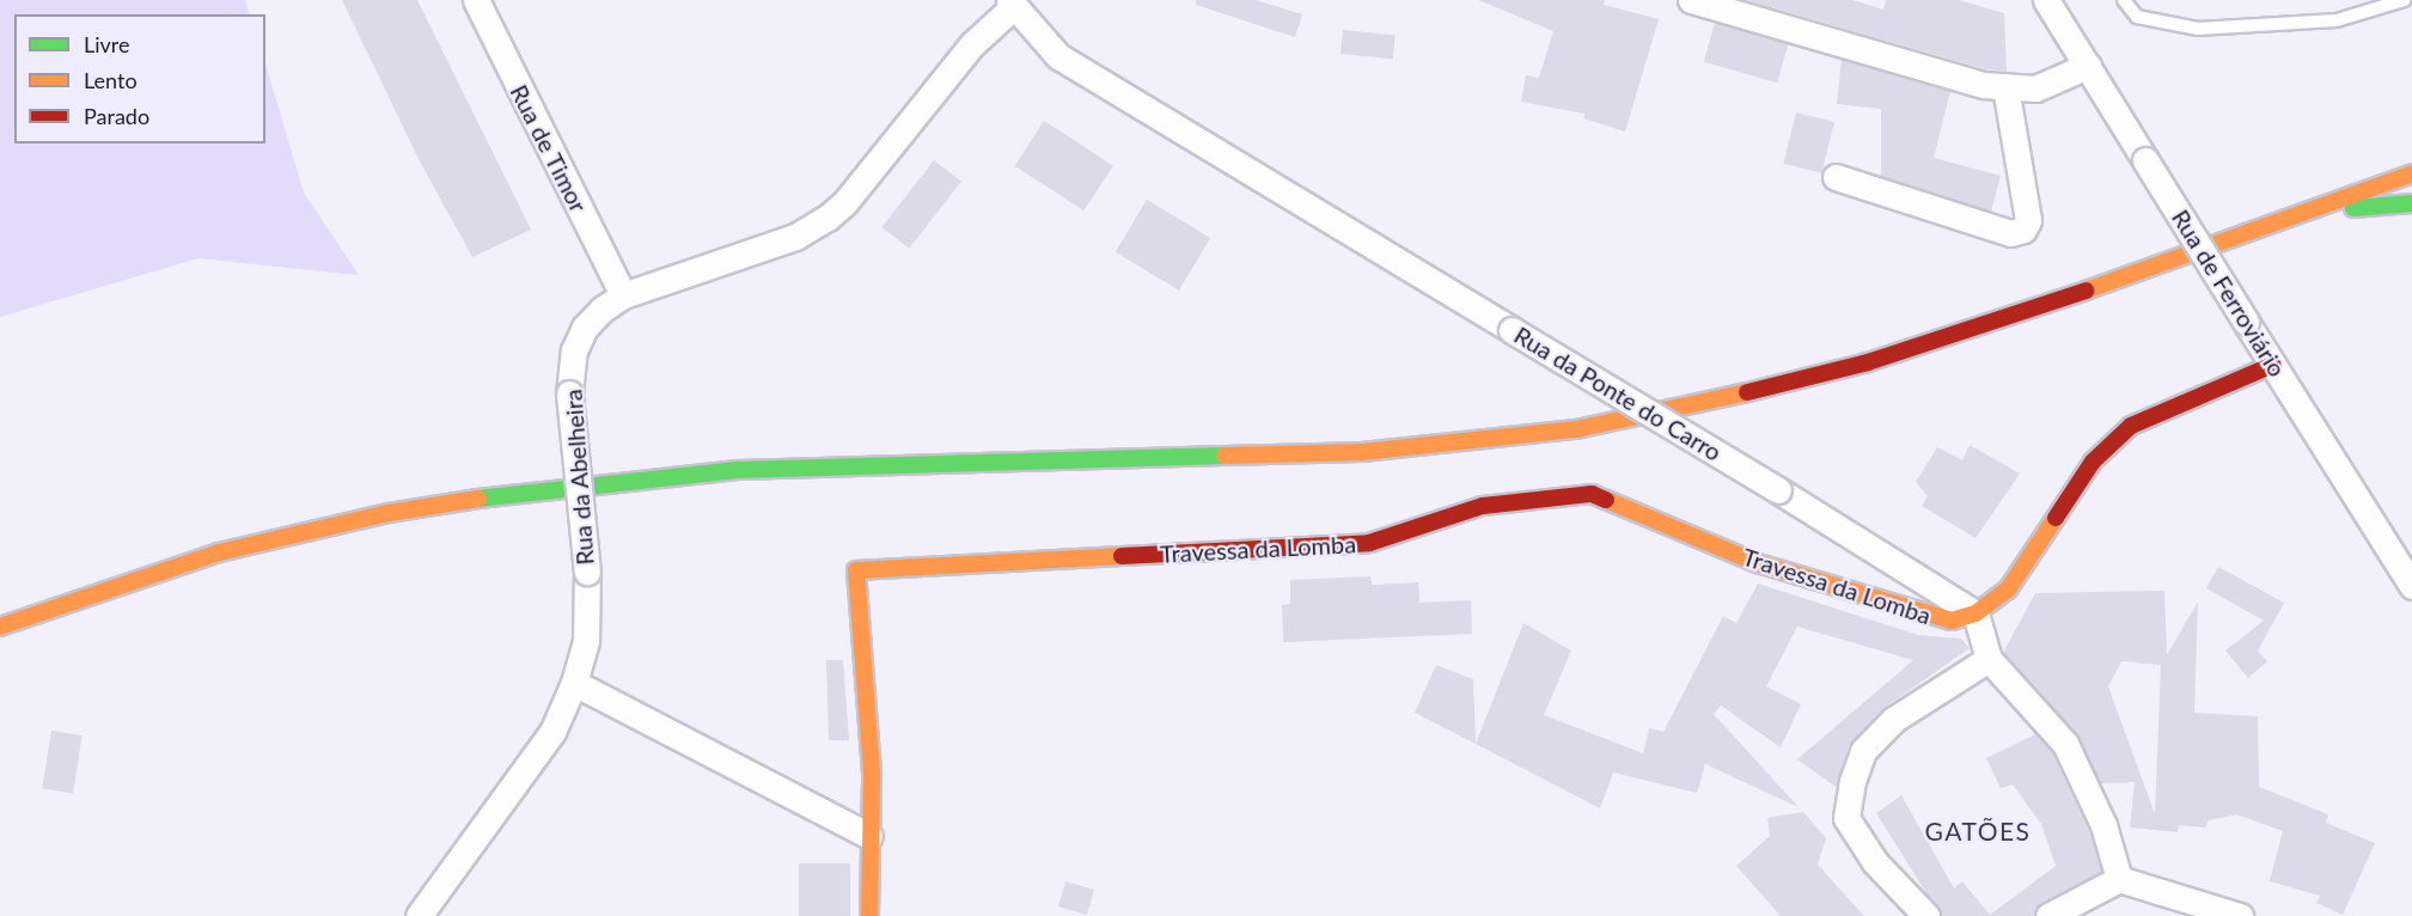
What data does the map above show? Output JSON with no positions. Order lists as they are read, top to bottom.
{
  "streets": {
    "main road": ["Travessa da Lomba"],
    "street": [
      "Rua de Timor",
      "Rua de Ferroviário",
      "Rua da Ponte do Carro",
      "Rua da Abelheira"
    ]
  },
  "crossings": [
    ["Rua de Timor", "Rua da Abelheira"],
    ["Rua da Ponte do Carro", "Rua da Abelheira"],
    ["Rua da Ponte do Carro", "Travessa da Lomba"]
  ],
  "districts": ["GATÕES"],
  "legend": ["Livre", "Lento", "Parado"]
}
